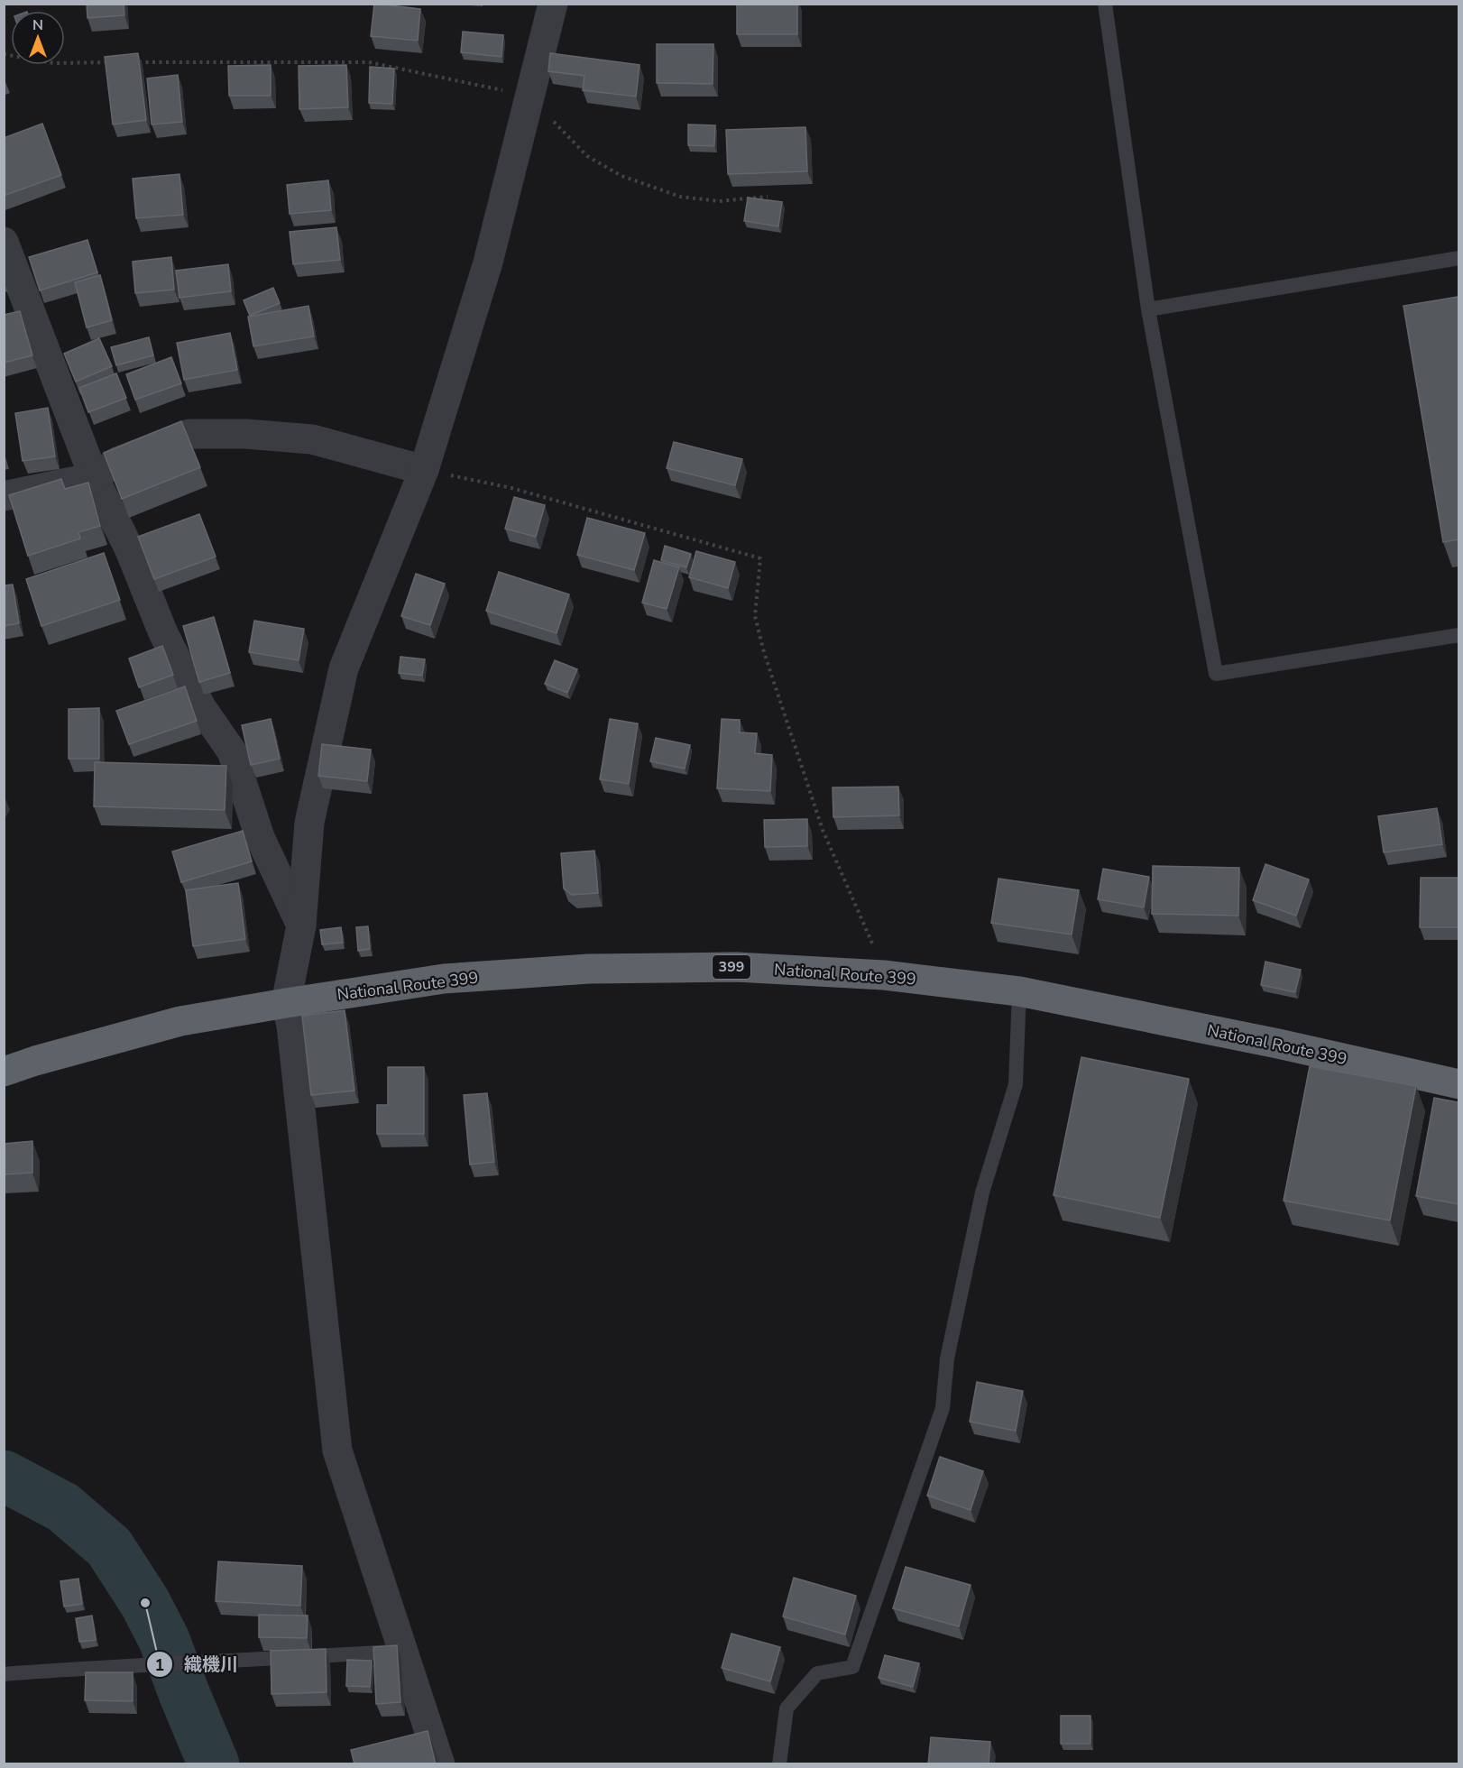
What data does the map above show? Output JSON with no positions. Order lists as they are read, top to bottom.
{
  "streets": {
    "highway": ["399", "National Route 399"]
  },
  "places": ["織機川"],
  "north": "top"
}
